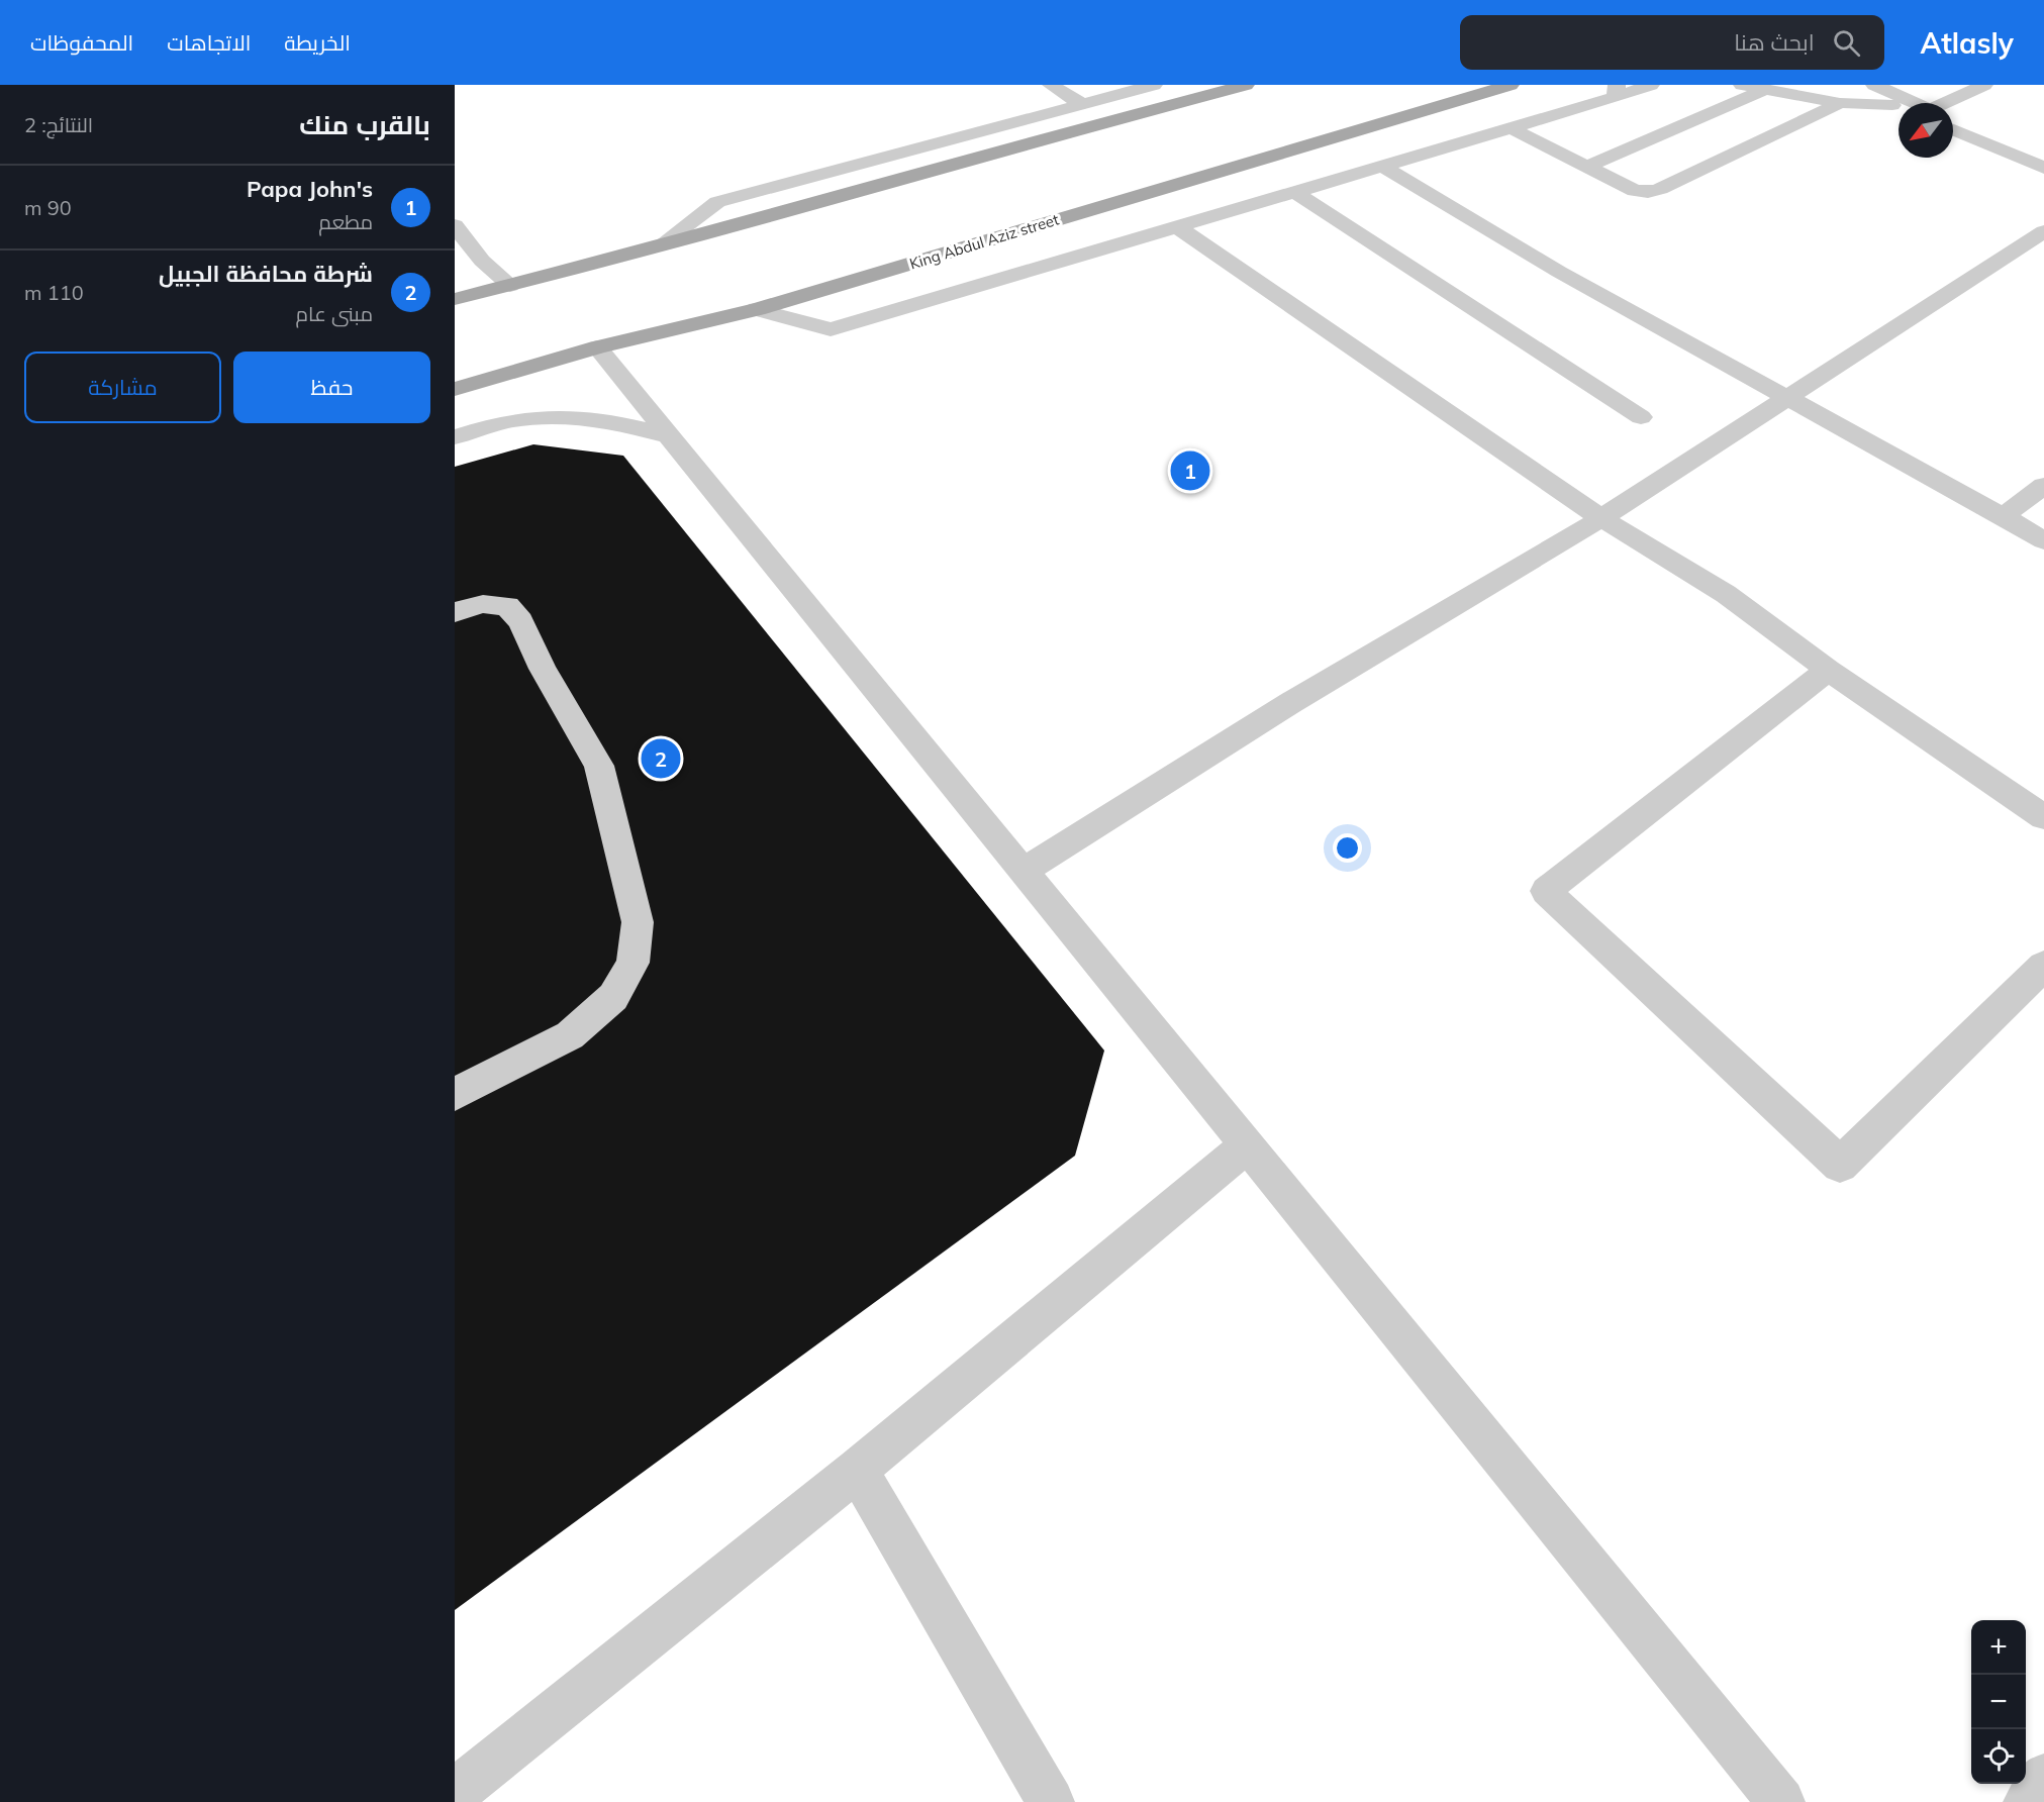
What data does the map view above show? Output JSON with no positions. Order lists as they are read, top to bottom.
{
  "streets": {
    "main road": ["King Abdul Aziz street"]
  },
  "north": "bottom left",
  "page": {
    "header": "Atlasly",
    "search": "ابحث هنا",
    "nav": ["الخريطة", "الاتجاهات", "المحفوظات"],
    "heading": ["بالقرب منك", "النتائج: 2"],
    "list": [
      {
        "mark": "1",
        "name": "Papa John's",
        "note": "مطعم",
        "value": "90 m"
      },
      {
        "mark": "2",
        "name": "شرطة محافظة الجبيل",
        "note": "مبنى عام",
        "value": "110 m"
      }
    ],
    "buttons": ["حفظ", "مشاركة"],
    "pins": ["1", "2"],
    "map_buttons": ["+", "−"]
  }
}
